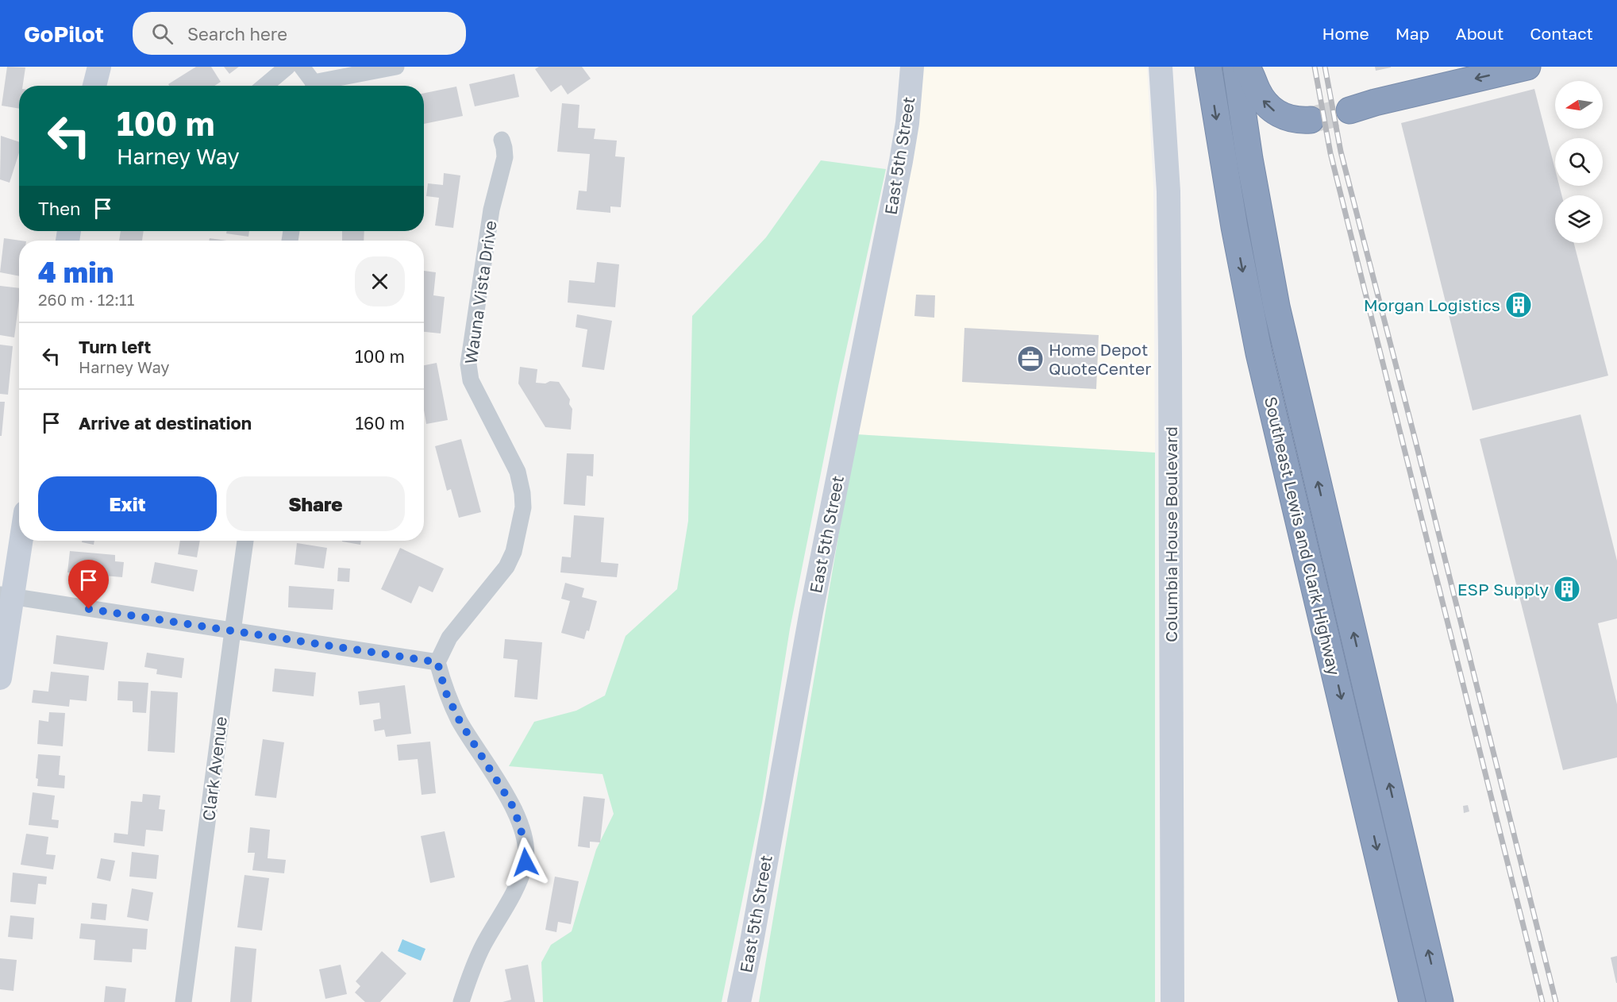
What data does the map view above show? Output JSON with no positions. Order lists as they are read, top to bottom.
{
  "streets": {
    "highway": ["Southeast Lewis and Clark Highway"],
    "street": [
      "East 5th Street",
      "Wauna Vista Drive",
      "Columbia House Boulevard",
      "Clark Avenue"
    ]
  },
  "places": {
    "building": ["Morgan Logistics", "ESP Supply"],
    "office": ["Home Depot QuoteCenter"]
  },
  "north": "left",
  "page": {
    "header": "GoPilot",
    "search": "Search here",
    "nav": [
      "Home",
      "Map",
      "About",
      "Contact"
    ],
    "turn": ["100 m", "Harney Way"],
    "then": "Then",
    "heading": ["4 min", "260 m · 12:11"],
    "list": [
      {
        "name": "Turn left",
        "note": "Harney Way",
        "value": "100 m"
      },
      {
        "name": "Arrive at destination",
        "value": "160 m"
      }
    ],
    "buttons": ["Exit", "Share"]
  }
}
